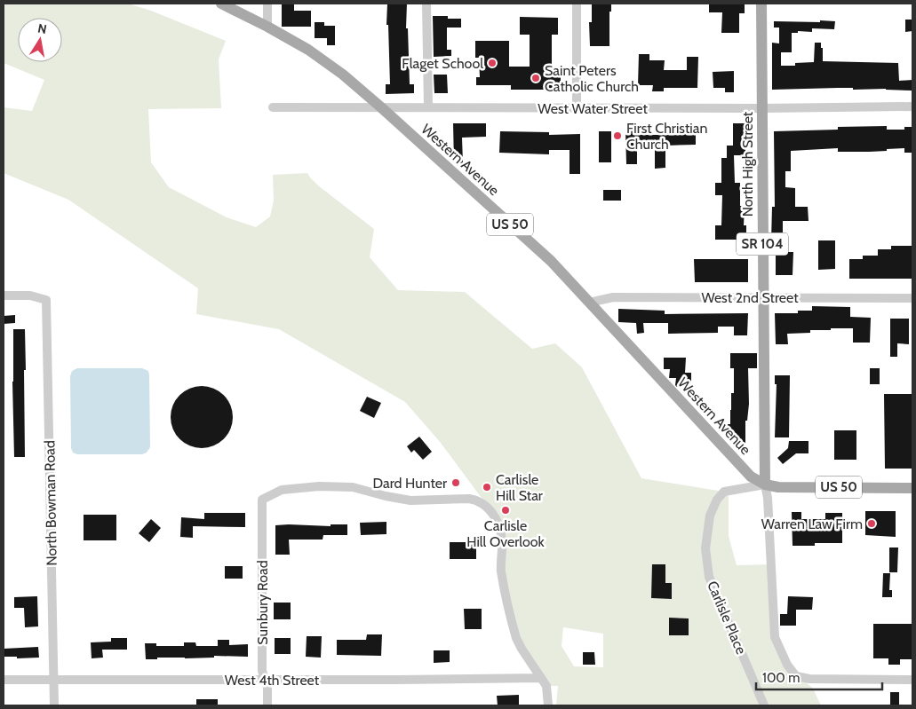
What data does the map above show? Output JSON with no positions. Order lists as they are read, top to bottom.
{
  "streets": {
    "main road": [
      "Western Avenue",
      "North High Street",
      "US 50",
      "SR 104"
    ],
    "street": [
      "West Water Street",
      "West 2nd Street",
      "North Bowman Road",
      "Sunbury Road",
      "Carlisle Place",
      "West 4th Street"
    ]
  },
  "crossings": [
    ["West Water Street", "Western Avenue"],
    ["West Water Street", "North High Street"],
    ["Western Avenue", "North High Street"],
    ["Western Avenue", "US 50"],
    ["Western Avenue", "West 2nd Street"],
    ["Western Avenue", "Carlisle Place"],
    ["North High Street", "US 50"],
    ["North High Street", "West 2nd Street"],
    ["North High Street", "Carlisle Place"],
    ["US 50", "Carlisle Place"],
    ["North Bowman Road", "West 4th Street"],
    ["Sunbury Road", "West 4th Street"]
  ],
  "places": [
    "Flaget School",
    "Saint Peters Catholic Church",
    "First Christian Church",
    "Dard Hunter",
    "Carlisle Hill Star",
    "Carlisle Hill Overlook",
    "Warren Law Firm"
  ],
  "scale_bar": "100 m",
  "north": "top"
}
